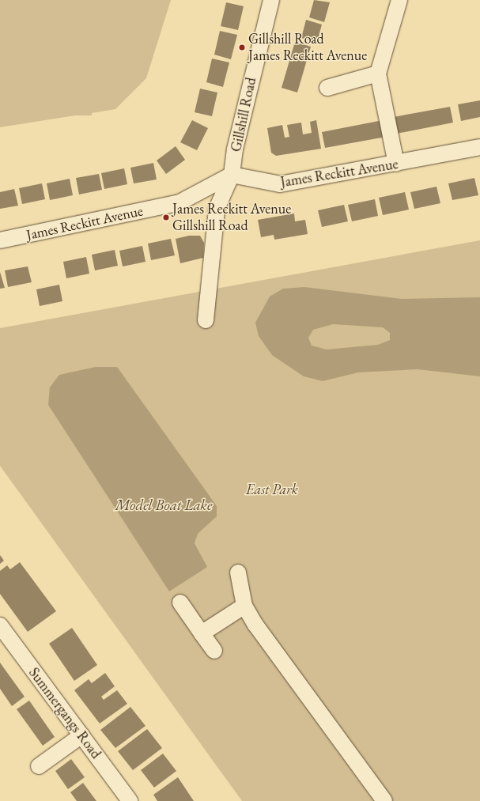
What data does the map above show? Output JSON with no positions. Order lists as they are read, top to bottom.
{
  "streets": {
    "street": ["Gillshill Road", "James Reckitt Avenue", "Summergangs Road"]
  },
  "crossings": [
    ["Gillshill Road", "James Reckitt Avenue"]
  ],
  "water": ["Model Boat Lake"],
  "parks": ["East Park"],
  "places": ["Gillshill Road James Reckitt Avenue", "James Reckitt Avenue Gillshill Road"]
}
